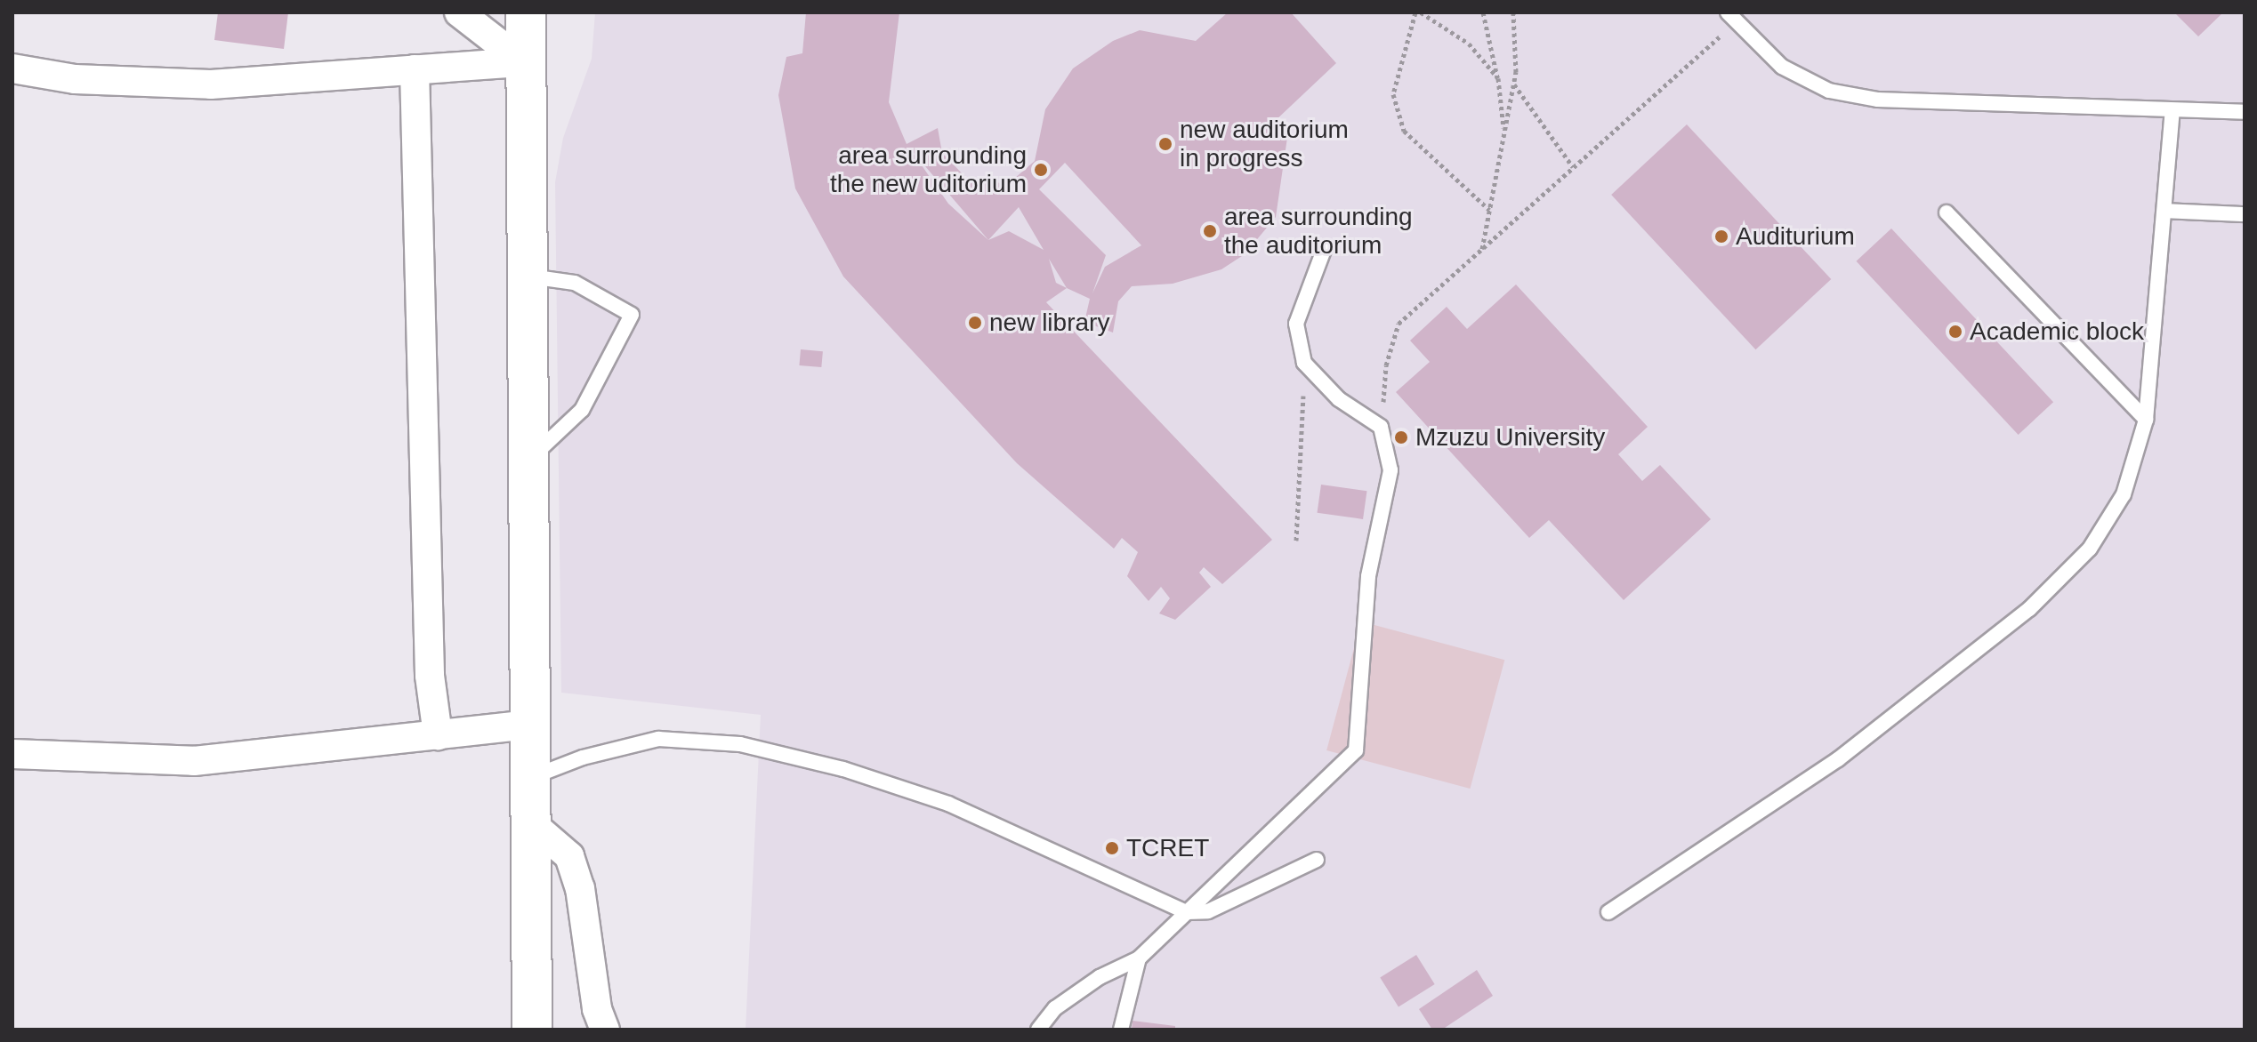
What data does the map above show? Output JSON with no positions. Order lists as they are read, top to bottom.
{
  "places": [
    "new auditorium in progress",
    "area surrounding the new uditorium",
    "area surrounding the auditorium",
    "Auditurium",
    "new library",
    "Academic block",
    "Mzuzu University",
    "TCRET"
  ]
}
